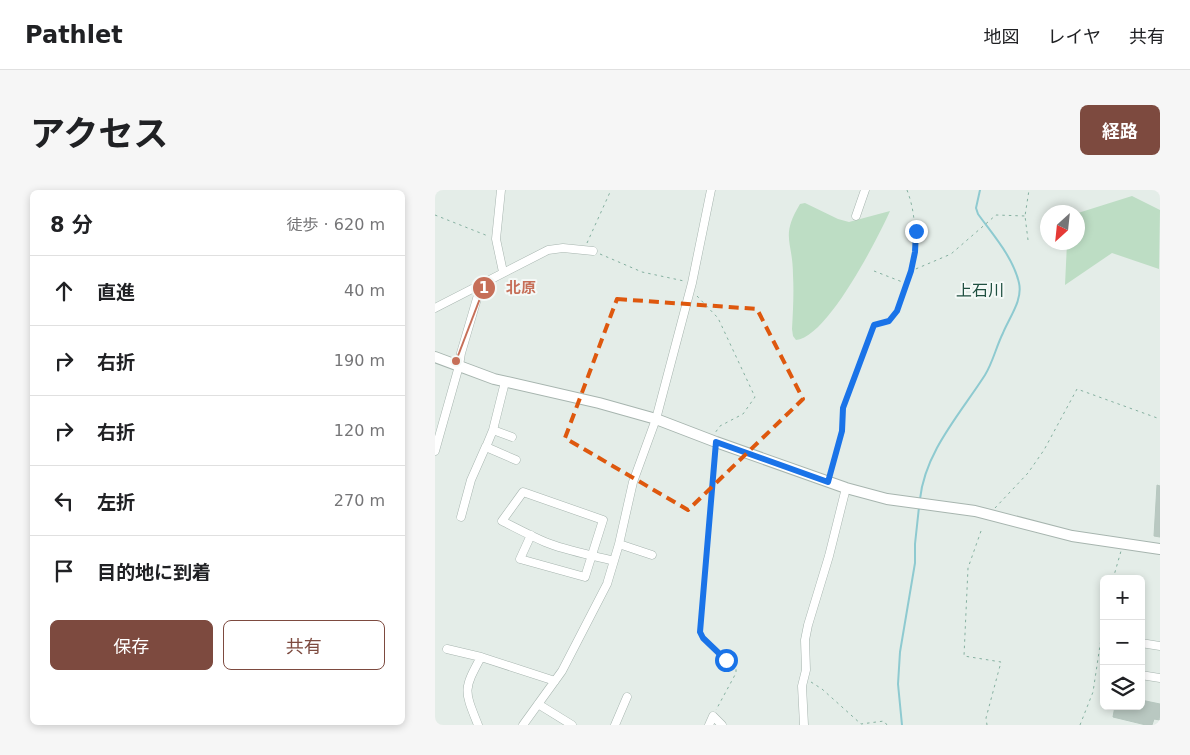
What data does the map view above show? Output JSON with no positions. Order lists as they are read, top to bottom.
{
  "districts": ["上石川"],
  "places": ["北原"],
  "north": "bottom left",
  "page": {
    "header": "Pathlet",
    "nav": ["地図", "レイヤ", "共有"],
    "title": "アクセス",
    "buttons": [
      "経路",
      ["保存", "共有"]
    ],
    "heading": ["8 分", "徒歩 · 620 m"],
    "list": [
      ["直進", "40 m"],
      ["右折", "190 m"],
      ["右折", "120 m"],
      ["左折", "270 m"],
      "目的地に到着"
    ],
    "map_buttons": ["+", "−"]
  }
}
